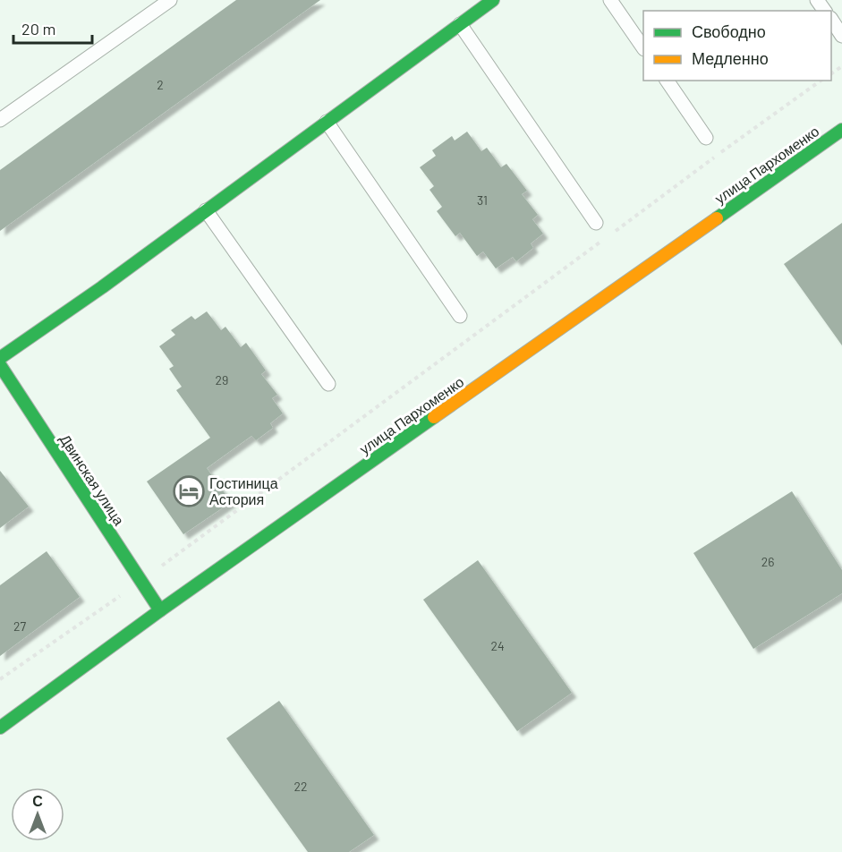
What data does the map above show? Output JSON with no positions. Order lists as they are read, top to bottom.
{
  "streets": {
    "street": ["улица Пархоменко", "Двинская улица"]
  },
  "crossings": [
    ["улица Пархоменко", "Двинская улица"]
  ],
  "places": {
    "hotel": ["Гостиница Астория"]
  },
  "house_numbers": [
    "2",
    "31",
    "29",
    "26",
    "27",
    "24",
    "22"
  ],
  "legend": ["Свободно", "Медленно"],
  "scale_bar": "20 m",
  "north": "top"
}
